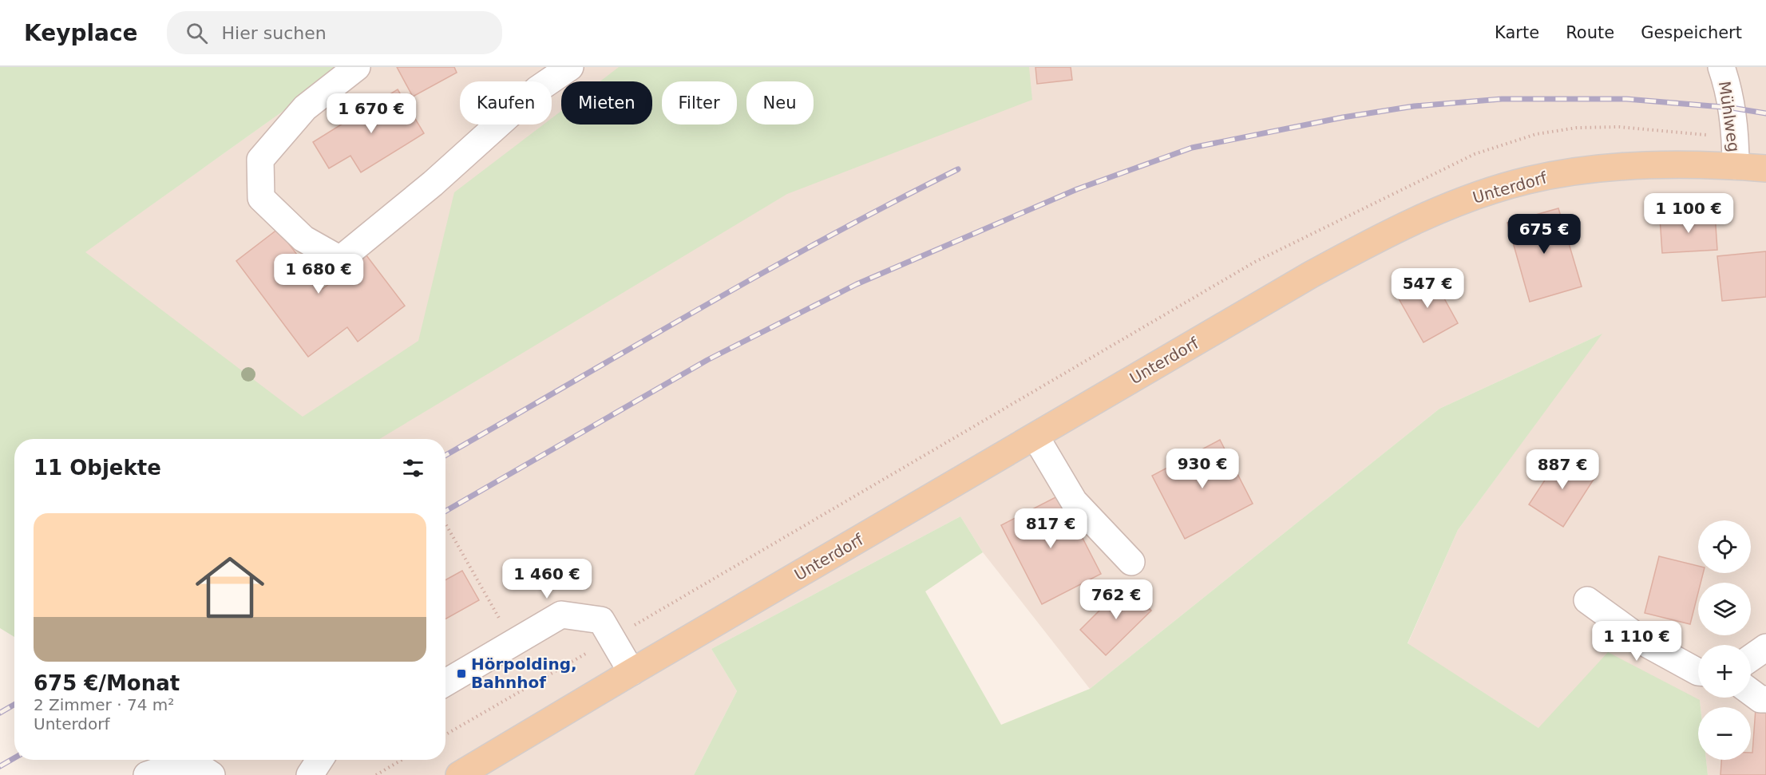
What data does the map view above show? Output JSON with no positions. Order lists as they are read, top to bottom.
{
  "streets": {
    "main road": ["Unterdorf"],
    "street": ["Mühlweg"]
  },
  "crossings": [
    ["Mühlweg", "Unterdorf"]
  ],
  "places": {
    "transit": ["Hörpolding, Bahnhof"]
  },
  "page": {
    "header": "Keyplace",
    "search": "Hier suchen",
    "nav": ["Karte", "Route", "Gespeichert"],
    "chip": [
      "Kaufen",
      "Mieten",
      "Filter",
      "Neu"
    ],
    "price": [
      "1 670 €",
      "1 100 €",
      "675 €",
      "1 680 €",
      "547 €",
      "930 €",
      "887 €",
      "817 €",
      "1 460 €",
      "762 €",
      "1 110 €"
    ],
    "heading": "11 Objekte",
    "list": [
      {
        "name": "675 €/Monat",
        "note": "2 Zimmer · 74 m² · Unterdorf"
      }
    ],
    "map_buttons": ["+", "−"]
  }
}
